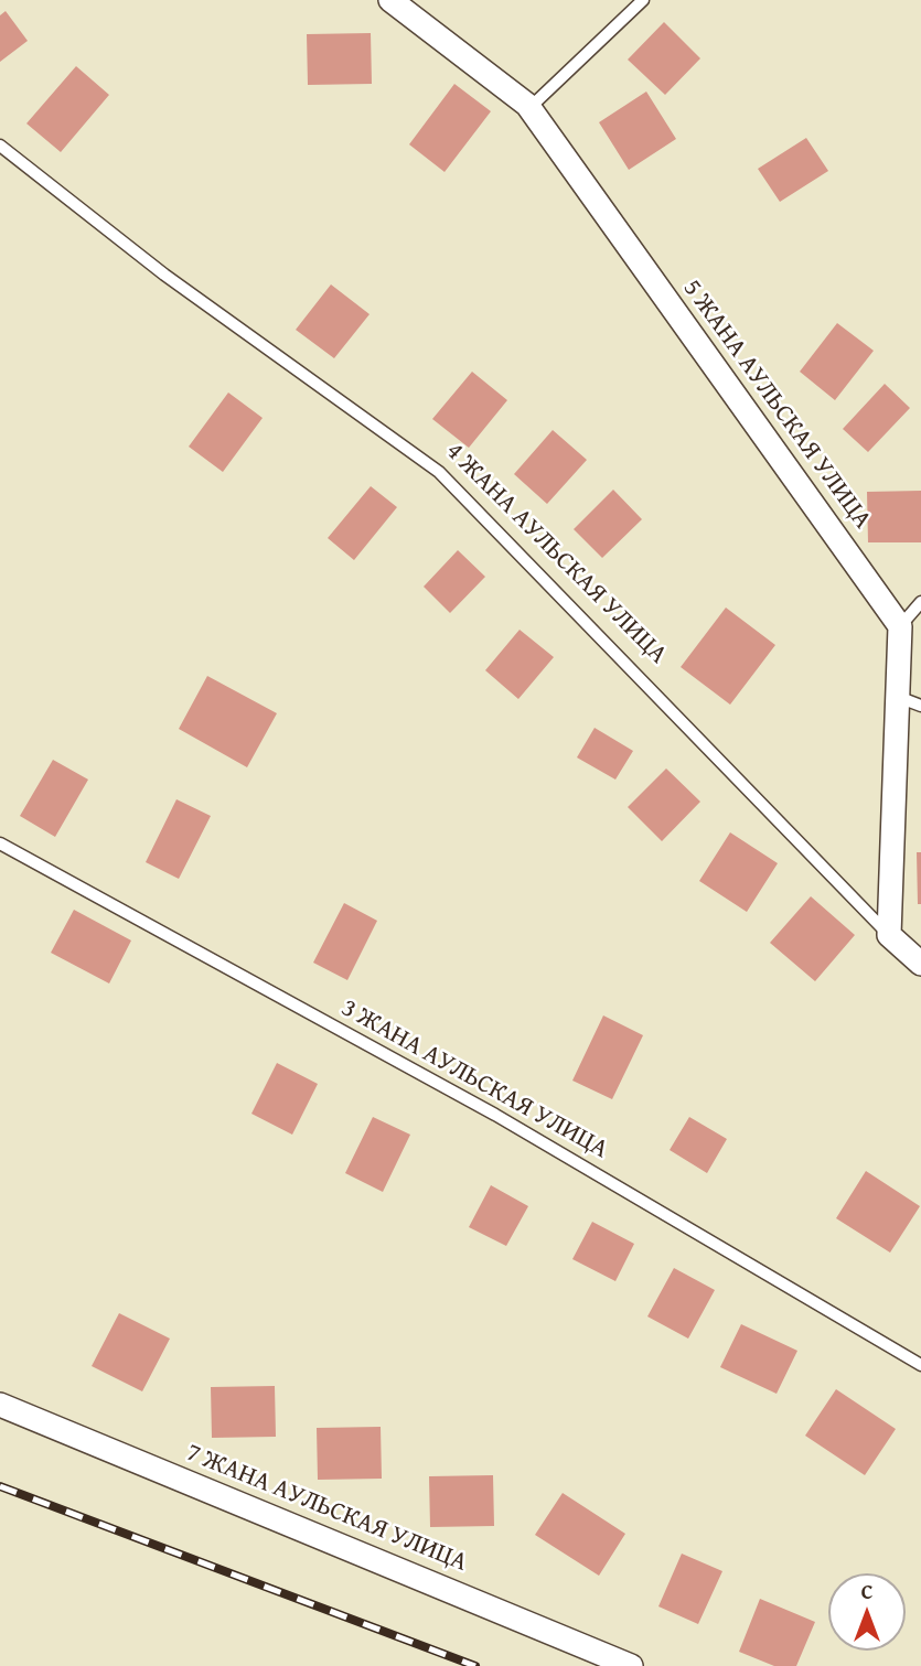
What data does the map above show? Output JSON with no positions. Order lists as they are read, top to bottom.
{
  "streets": {
    "street": ["5 ЖАНА АУЛЬСКАЯ УЛИЦА", "4 ЖАНА АУЛЬСКАЯ УЛИЦА", "7 ЖАНА АУЛЬСКАЯ УЛИЦА"],
    "lane": ["3 ЖАНА АУЛЬСКАЯ УЛИЦА"]
  },
  "north": "top"
}
